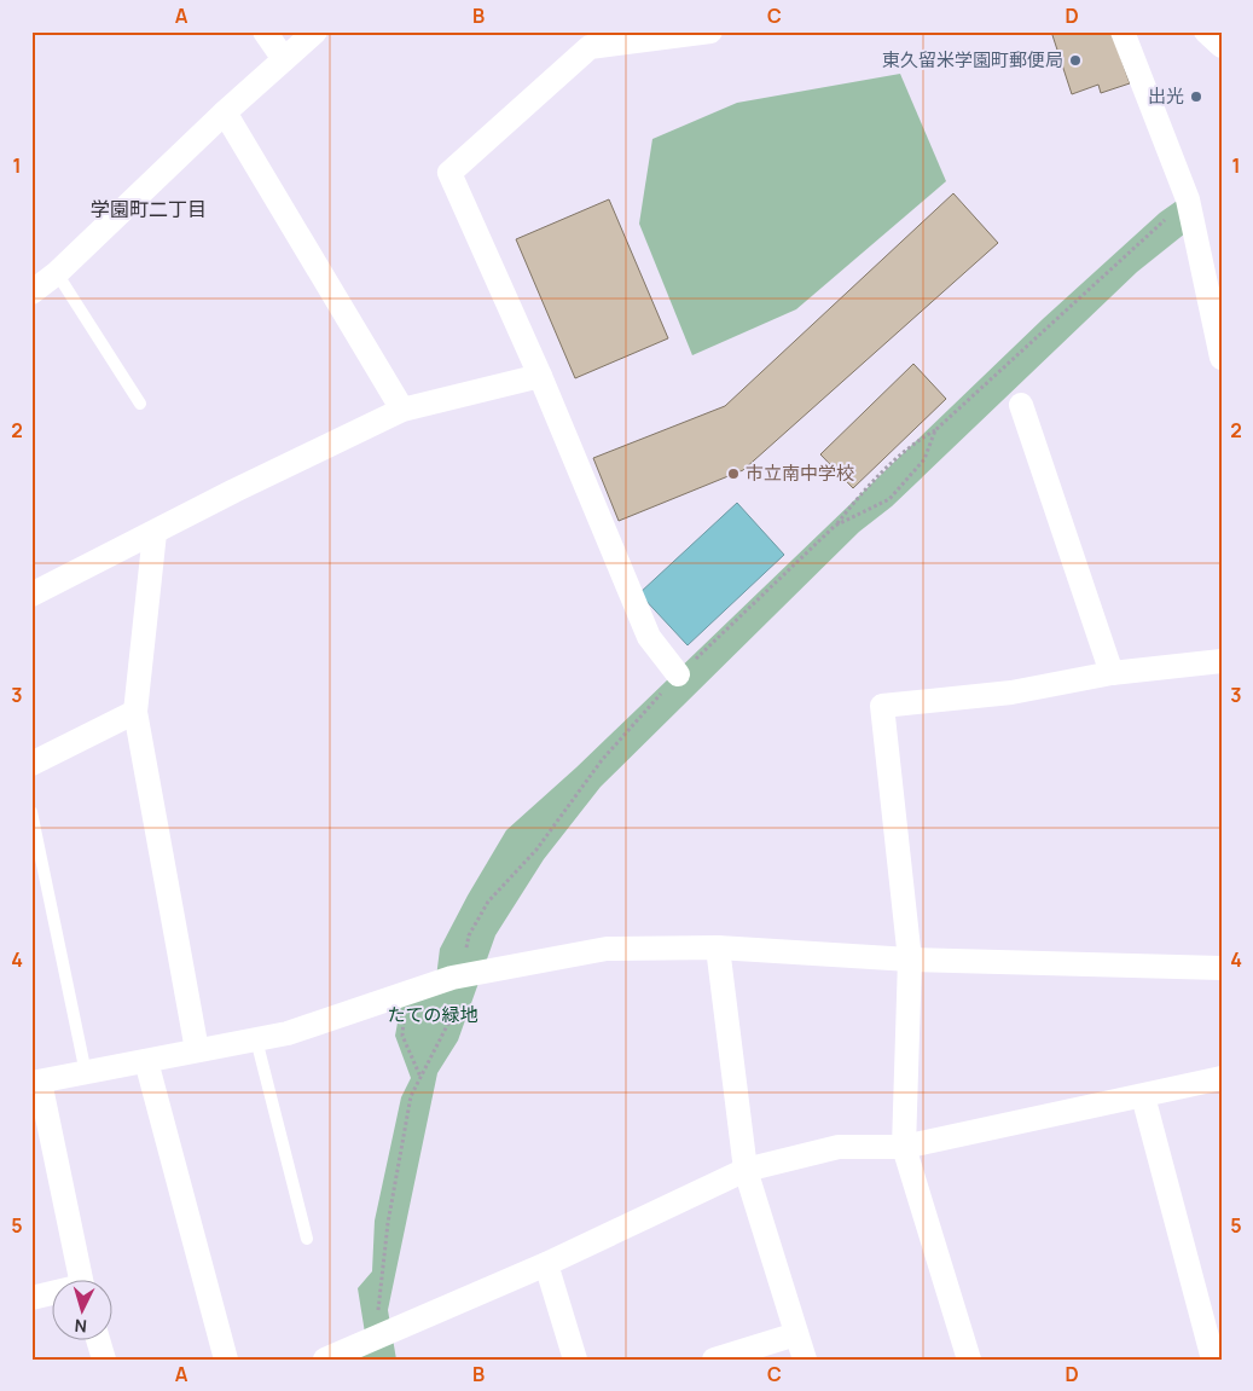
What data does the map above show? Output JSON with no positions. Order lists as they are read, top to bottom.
{
  "districts": ["学園町二丁目"],
  "parks": ["たての緑地"],
  "places": ["東久留米学園町郵便局", "出光", "市立南中学校"],
  "north": "bottom",
  "grid": {
    "columns": [
      "A",
      "B",
      "C",
      "D"
    ],
    "rows": [
      "1",
      "2",
      "3",
      "4",
      "5"
    ]
  }
}
